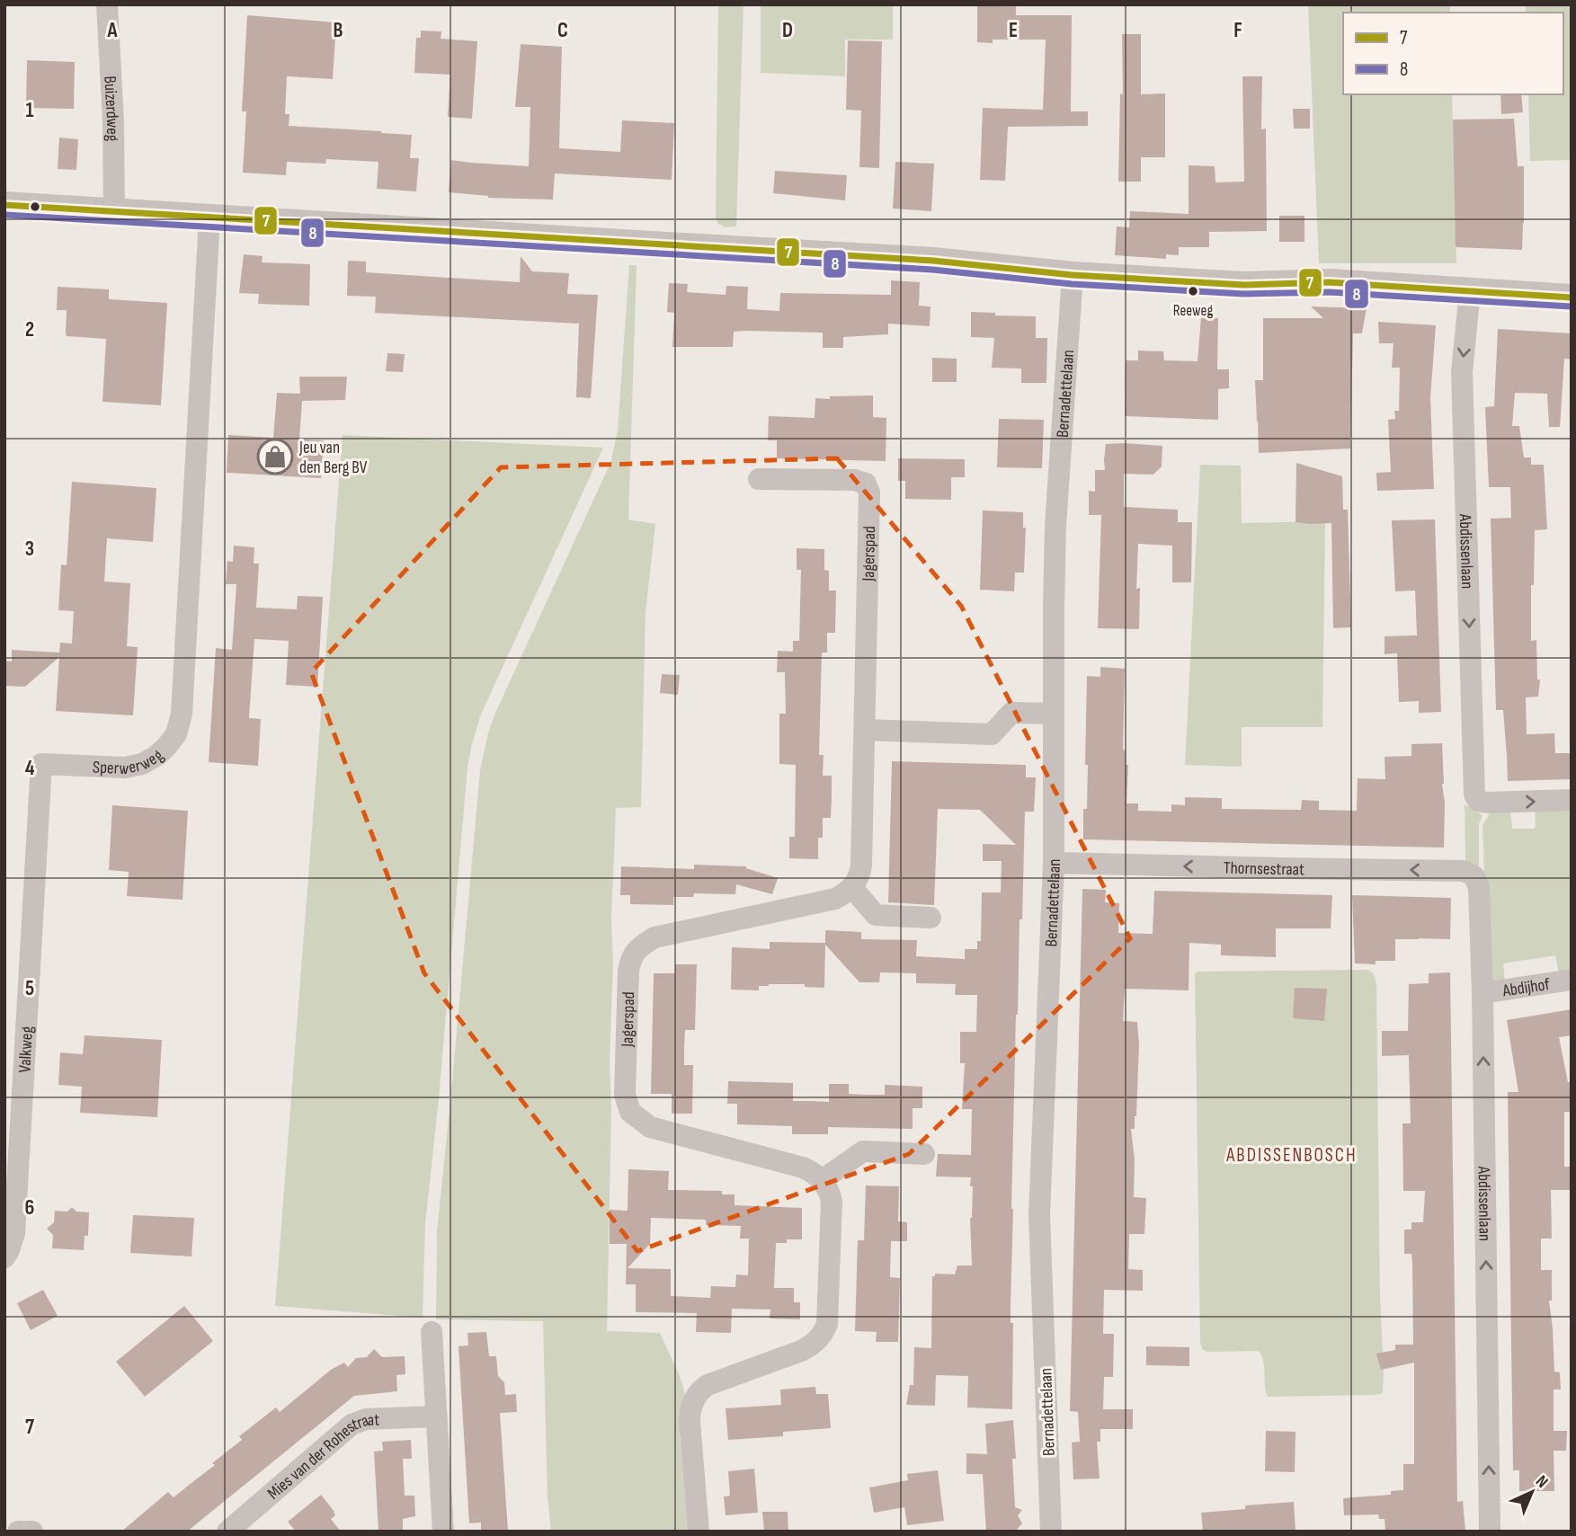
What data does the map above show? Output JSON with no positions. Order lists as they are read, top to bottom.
{
  "streets": {
    "street": [
      "Buizerdweg",
      "Bernadettelaan",
      "Abdissenlaan",
      "Jagerspad",
      "Sperwerweg",
      "Thornsestraat",
      "Abdijhof",
      "Valkweg",
      "Mies van der Rohestraat"
    ]
  },
  "crossings": [
    ["Bernadettelaan", "Thornsestraat"],
    ["Abdissenlaan", "Thornsestraat"],
    ["Abdissenlaan", "Abdijhof"],
    ["Sperwerweg", "Valkweg"]
  ],
  "one_way": ["Thornsestraat"],
  "districts": ["ABDISSENBOSCH"],
  "places": {
    "other": ["Reeweg"],
    "shop": ["Jeu van den Berg BV"]
  },
  "lines": ["transit line 7", "transit line 8"],
  "legend": ["7", "8"],
  "north": "top right",
  "grid": {
    "columns": [
      "A",
      "B",
      "C",
      "D",
      "E",
      "F"
    ],
    "rows": [
      "1",
      "2",
      "3",
      "4",
      "5",
      "6",
      "7"
    ]
  }
}
